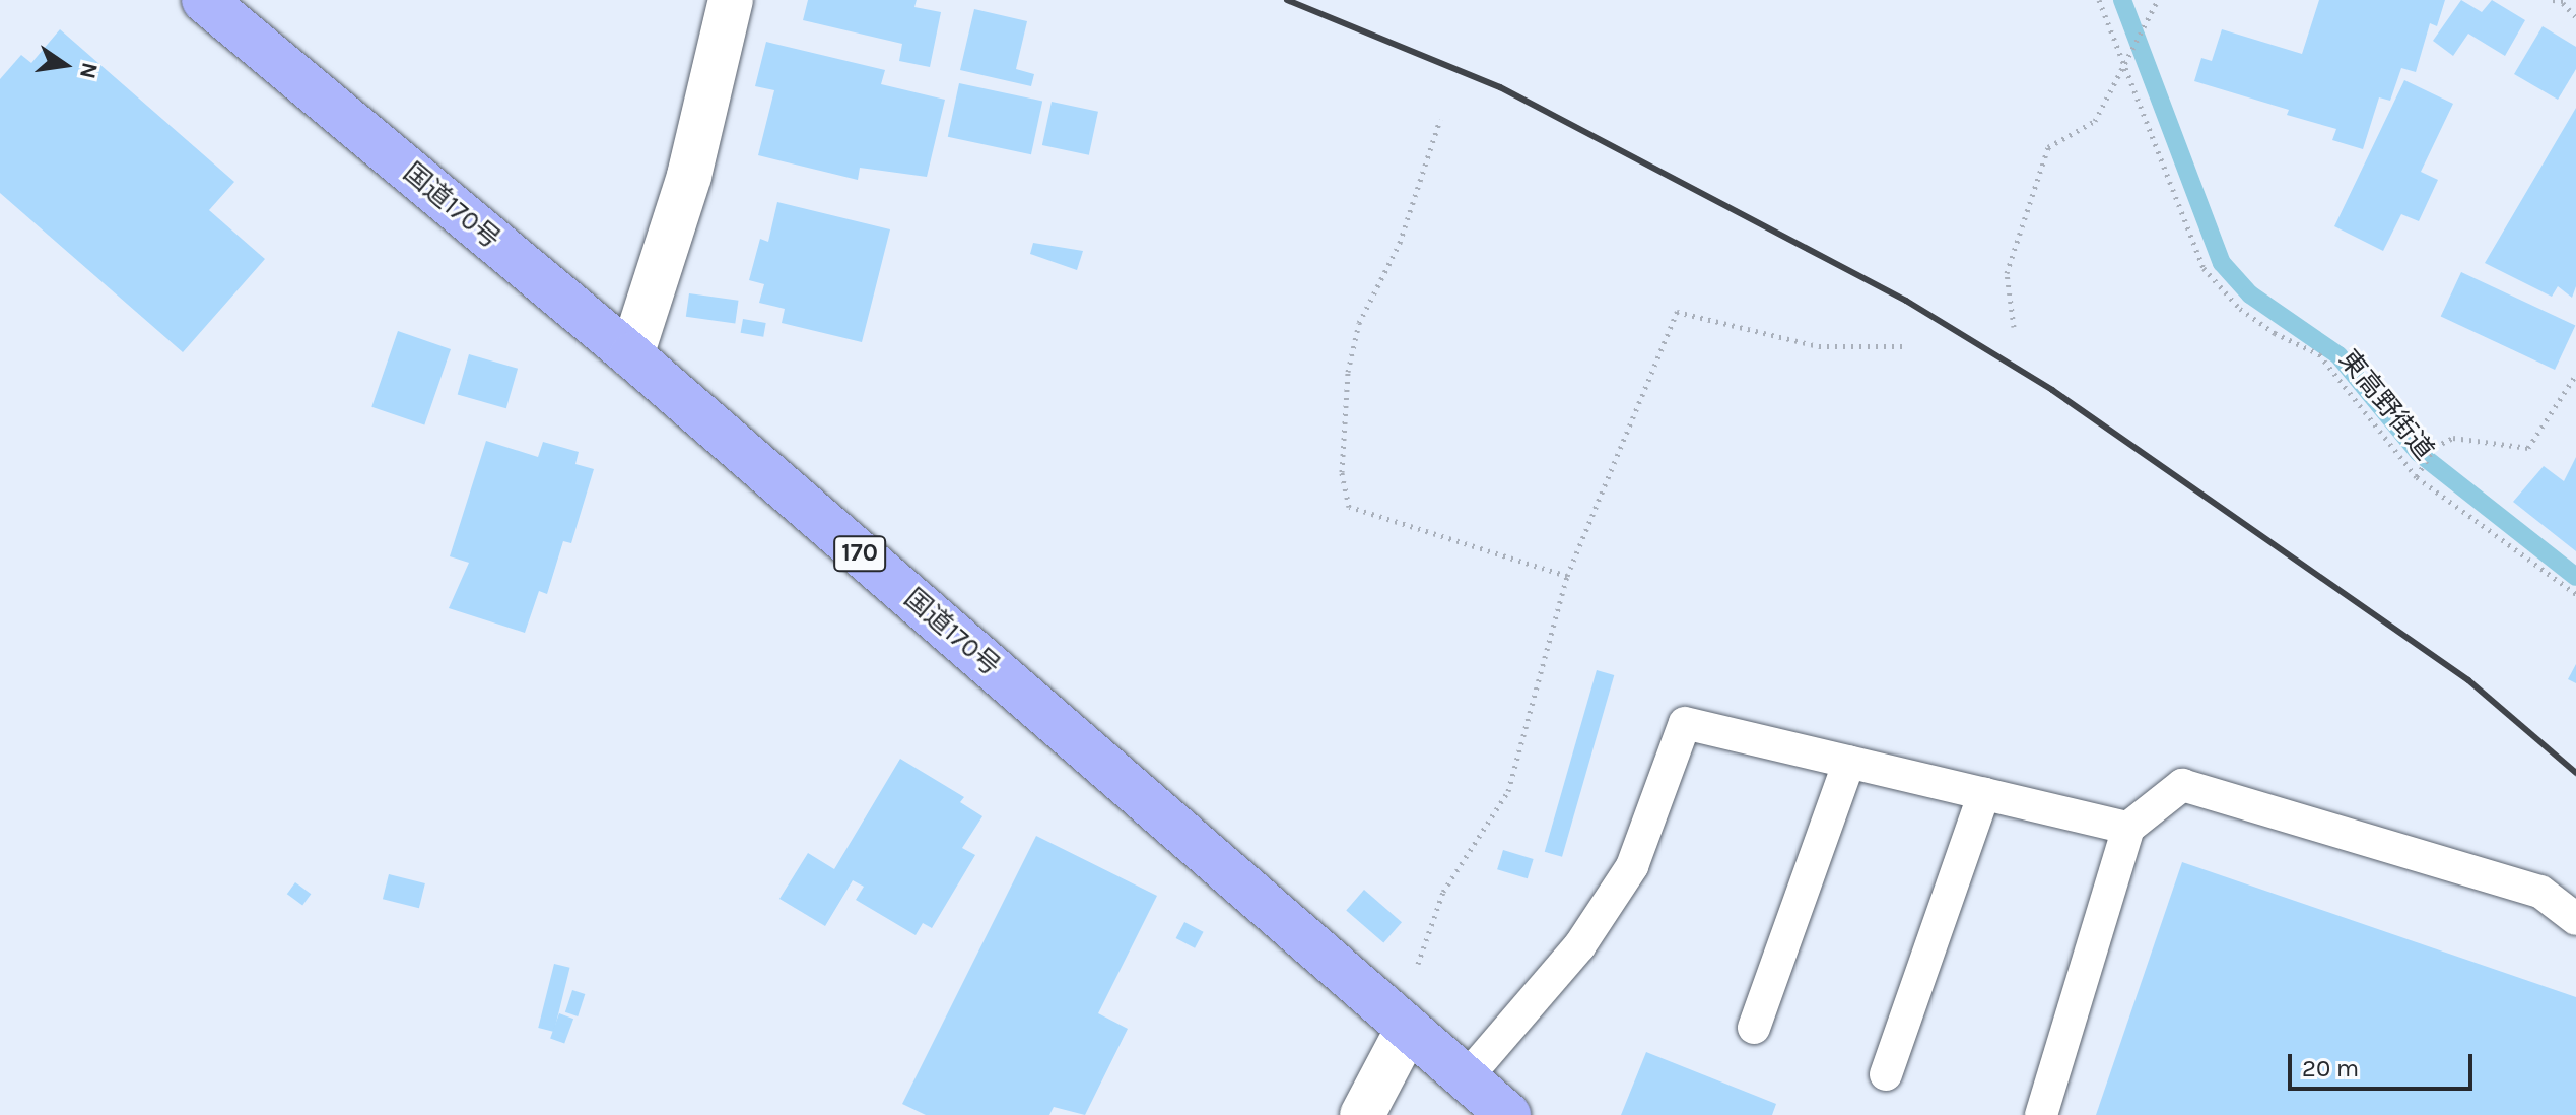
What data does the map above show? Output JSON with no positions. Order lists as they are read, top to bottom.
{
  "streets": {
    "highway": ["国道170号", "170"],
    "path": ["東高野街道"]
  },
  "scale_bar": "20 m",
  "north": "right"
}
